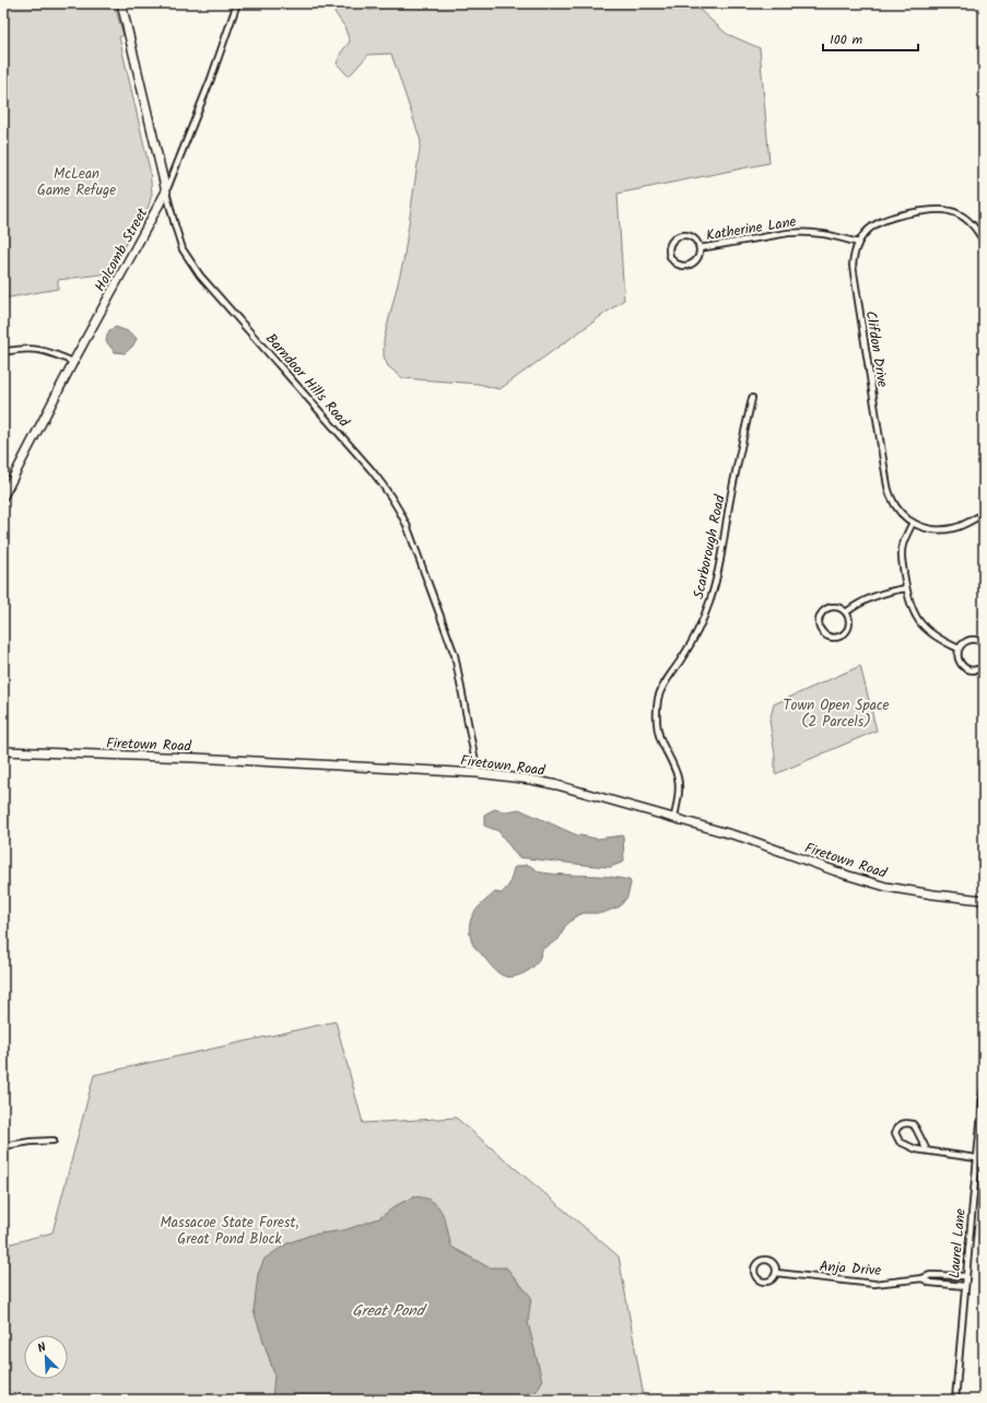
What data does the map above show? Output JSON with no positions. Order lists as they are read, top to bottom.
{
  "streets": {
    "street": [
      "Katherine Lane",
      "Holcomb Street",
      "Clifdon Drive",
      "Barndoor Hills Road",
      "Scarborough Road",
      "Firetown Road",
      "Laurel Lane",
      "Anja Drive"
    ]
  },
  "crossings": [
    ["Katherine Lane", "Clifdon Drive"],
    ["Holcomb Street", "Barndoor Hills Road"],
    ["Barndoor Hills Road", "Firetown Road"],
    ["Scarborough Road", "Firetown Road"],
    ["Laurel Lane", "Anja Drive"]
  ],
  "water": ["Great Pond"],
  "parks": ["McLean Game Refuge", "Town Open Space (2 Parcels)", "Massacoe State Forest, Great Pond Block"],
  "scale_bar": "100 m",
  "north": "top left"
}
